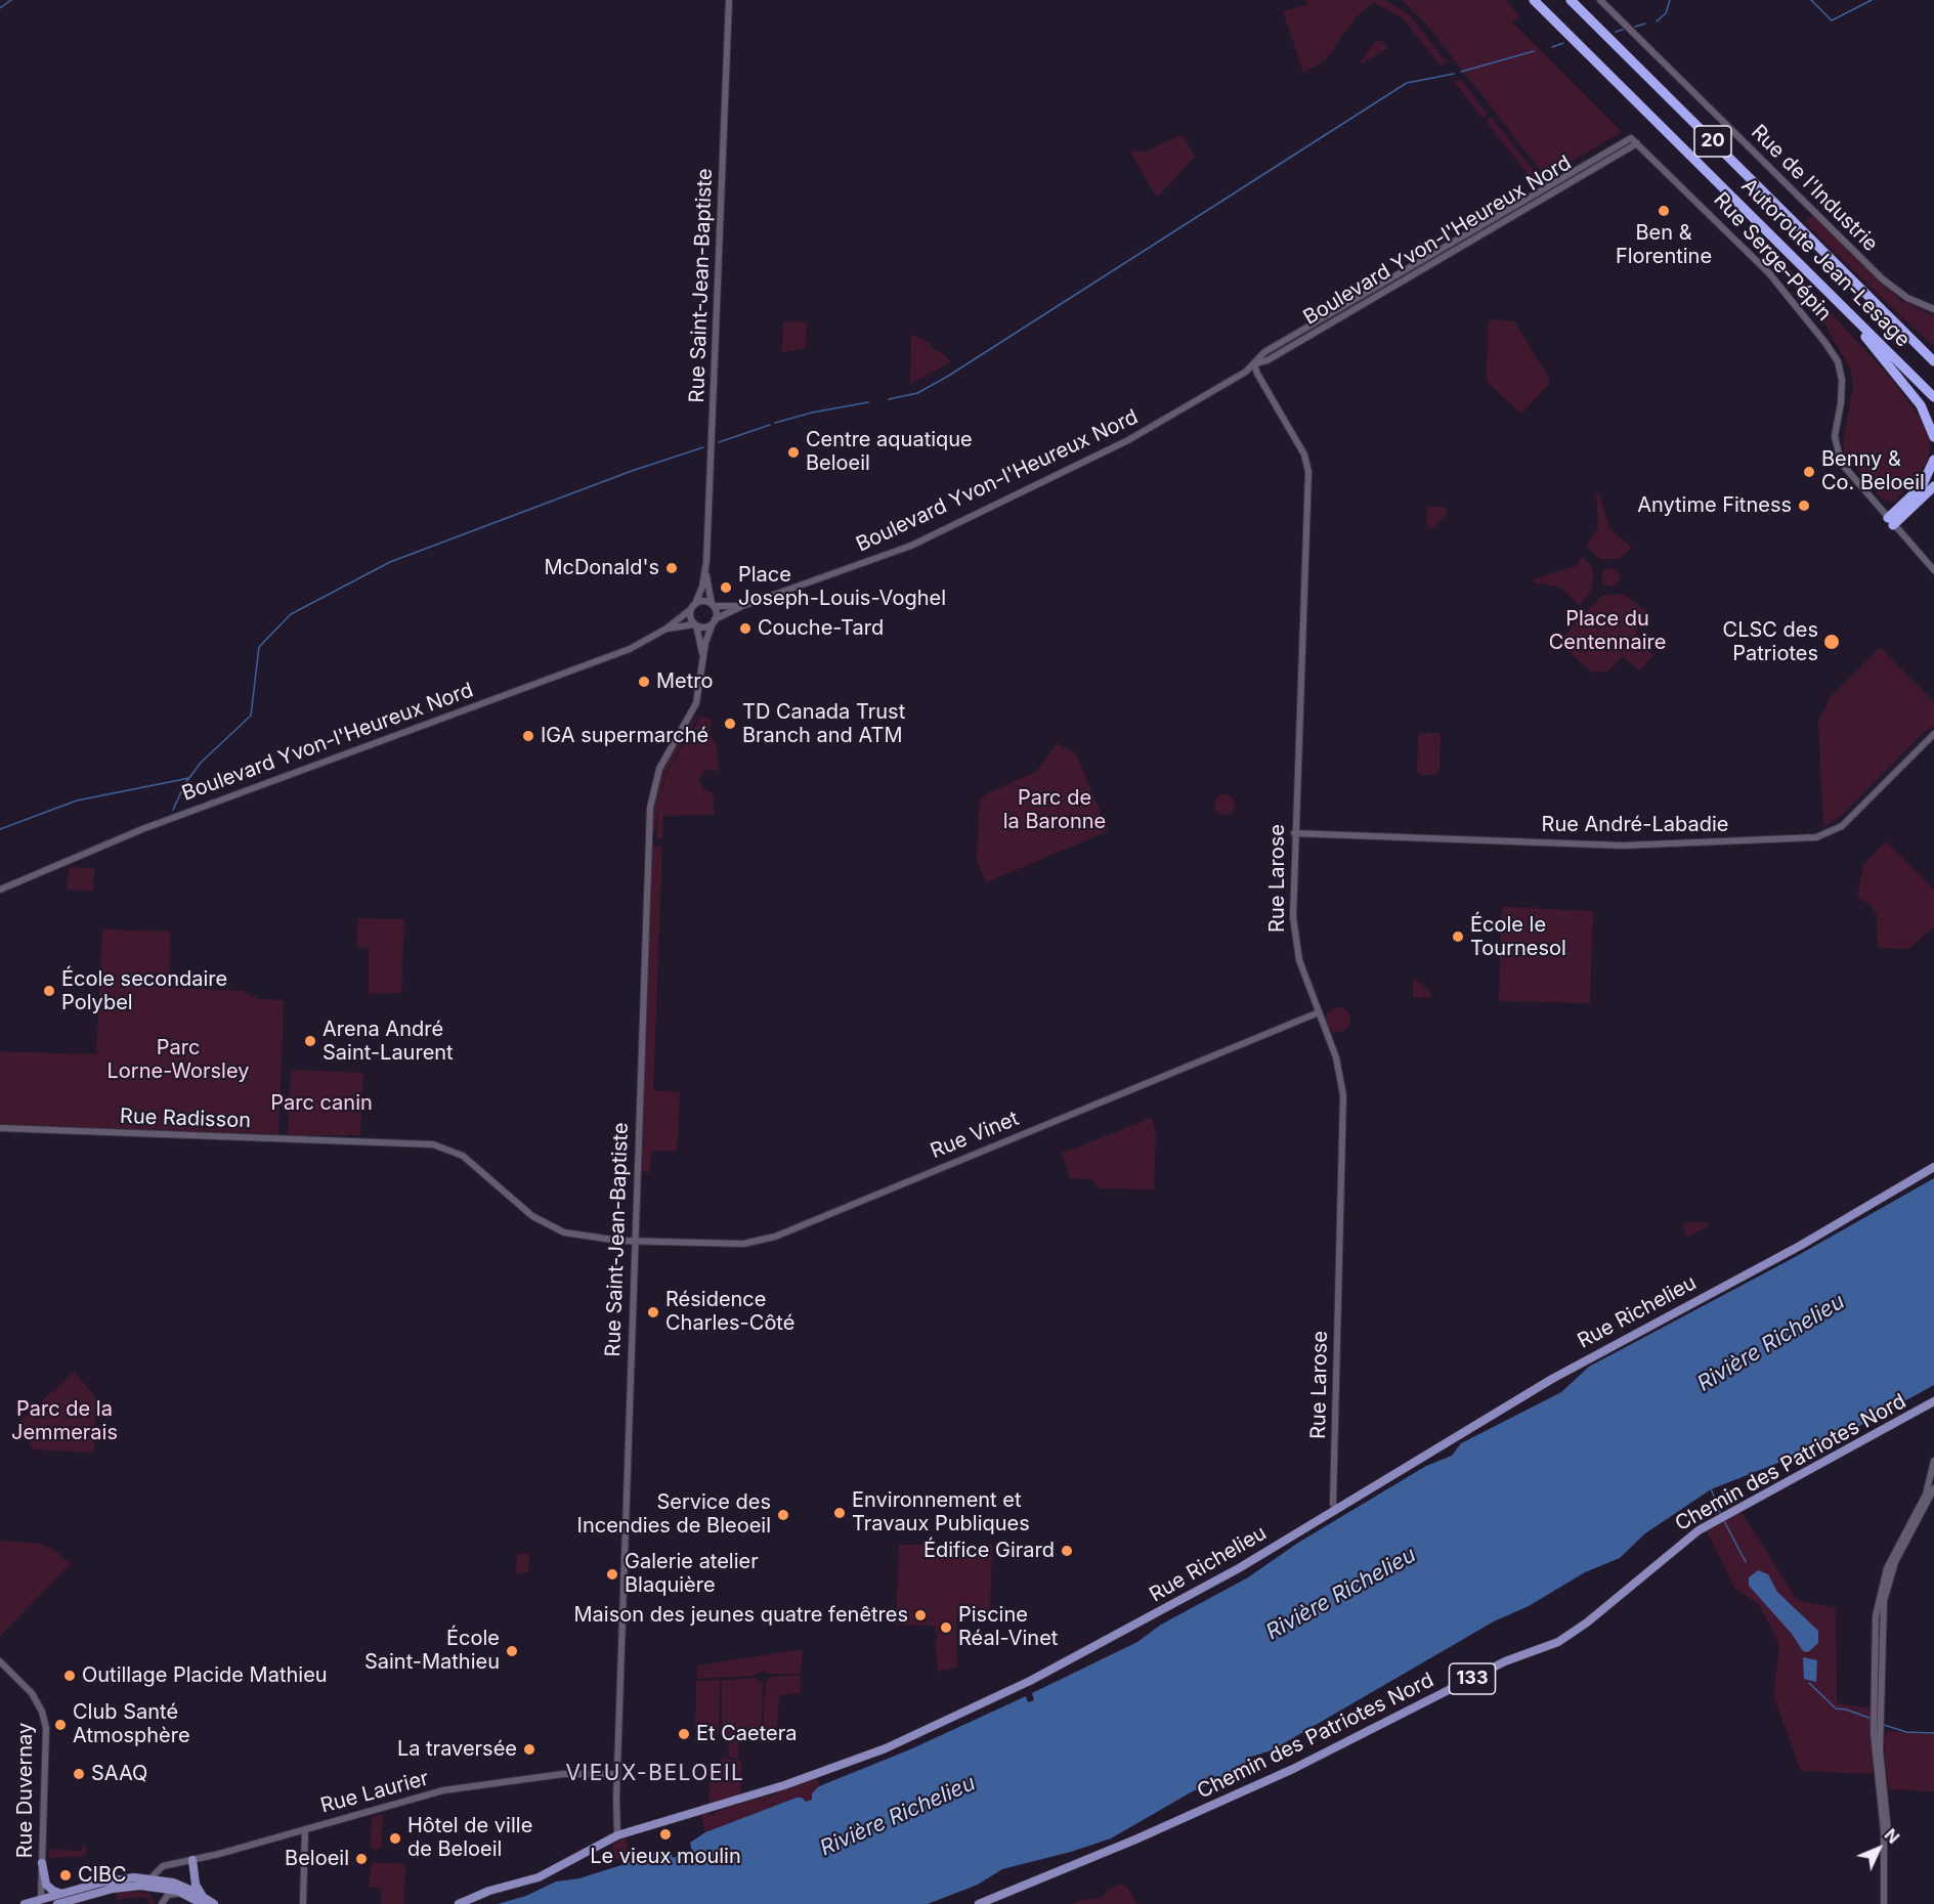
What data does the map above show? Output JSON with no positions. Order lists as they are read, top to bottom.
{
  "streets": {
    "highway": ["20", "Autoroute Jean-Lesage"],
    "main road": ["Rue Richelieu", "Chemin des Patriotes Nord", "133"],
    "street": [
      "Rue de l'Industrie",
      "Boulevard Yvon-l'Heureux Nord",
      "Rue Serge-Pépin",
      "Rue Saint-Jean-Baptiste",
      "Rue André-Labadie",
      "Rue Larose",
      "Rue Radisson",
      "Rue Vinet",
      "Rue Duvernay",
      "Rue Laurier"
    ]
  },
  "crossings": [
    ["Boulevard Yvon-l'Heureux Nord", "Rue Serge-Pépin"],
    ["Boulevard Yvon-l'Heureux Nord", "Rue Saint-Jean-Baptiste"],
    ["Boulevard Yvon-l'Heureux Nord", "Rue Larose"],
    ["Rue Saint-Jean-Baptiste", "Rue Radisson"],
    ["Rue Saint-Jean-Baptiste", "Rue Vinet"],
    ["Rue Saint-Jean-Baptiste", "Rue Richelieu"],
    ["Rue Saint-Jean-Baptiste", "Rue Laurier"],
    ["Rue André-Labadie", "Rue Larose"],
    ["Rue Larose", "Rue Vinet"],
    ["Rue Larose", "Rue Richelieu"],
    ["Rue Radisson", "Rue Vinet"]
  ],
  "districts": ["VIEUX-BELOEIL"],
  "water": ["Rivière Richelieu"],
  "parks": [
    "Place du Centennaire",
    "Parc de la Baronne",
    "Parc Lorne-Worsley",
    "Parc canin",
    "Parc de la Jemmerais"
  ],
  "places": [
    "Ben & Florentine",
    "Centre aquatique Beloeil",
    "Benny & Co. Beloeil",
    "Anytime Fitness",
    "McDonald's",
    "Place Joseph-Louis-Voghel",
    "Couche-Tard",
    "CLSC des Patriotes",
    "Metro",
    "TD Canada Trust Branch and ATM",
    "IGA supermarché",
    "École le Tournesol",
    "École secondaire Polybel",
    "Arena André Saint-Laurent",
    "Résidence Charles-Côté",
    "Environnement et Travaux Publiques",
    "Service des Incendies de Bleoeil",
    "Édifice Girard",
    "Galerie atelier Blaquière",
    "Maison des jeunes quatre fenêtres",
    "Piscine Réal-Vinet",
    "École Saint-Mathieu",
    "Outillage Placide Mathieu",
    "Club Santé Atmosphère",
    "Et Caetera",
    "La traversée",
    "SAAQ",
    "Le vieux moulin",
    "Hôtel de ville de Beloeil",
    "Beloeil",
    "CIBC"
  ],
  "north": "top right"
}
